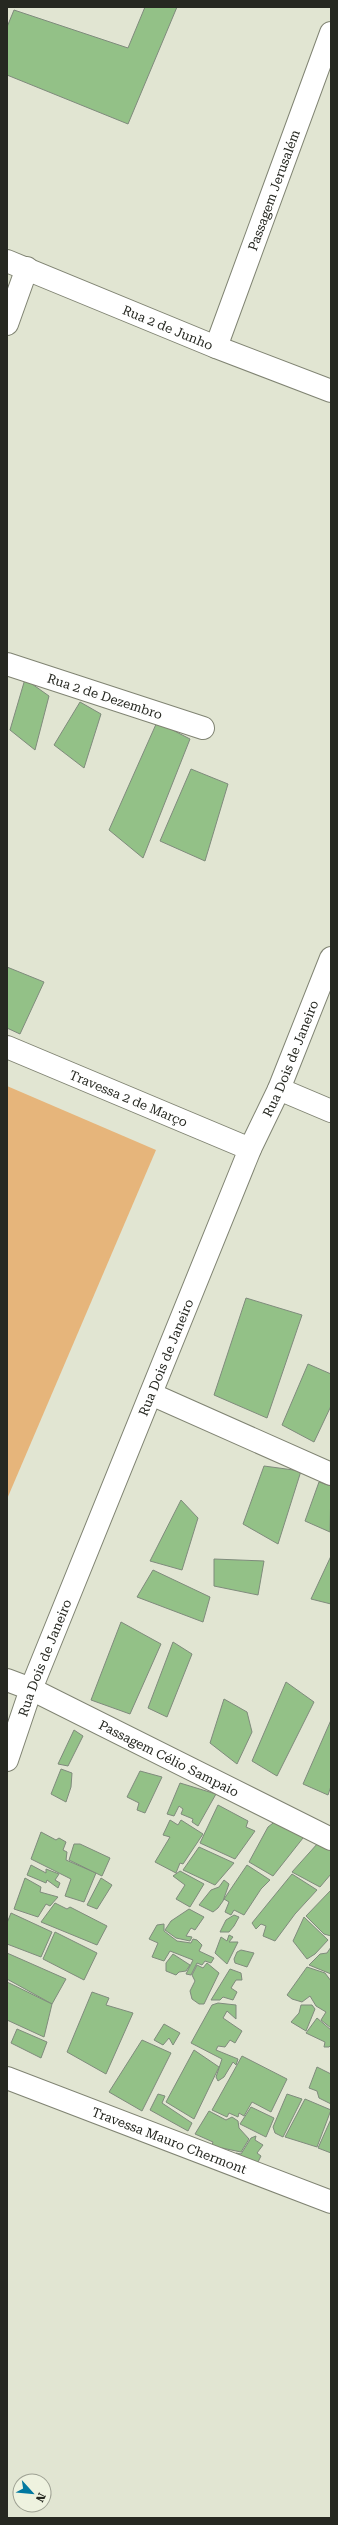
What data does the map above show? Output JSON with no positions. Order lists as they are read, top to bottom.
{
  "streets": {
    "street": [
      "Passagem Jerusalém",
      "Rua 2 de Junho",
      "Rua 2 de Dezembro",
      "Rua Dois de Janeiro",
      "Travessa 2 de Março",
      "Passagem Célio Sampaio",
      "Travessa Mauro Chermont"
    ]
  },
  "crossings": [
    ["Passagem Jerusalém", "Rua 2 de Junho"],
    ["Rua Dois de Janeiro", "Travessa 2 de Março"],
    ["Rua Dois de Janeiro", "Passagem Célio Sampaio"]
  ],
  "north": "bottom right"
}
